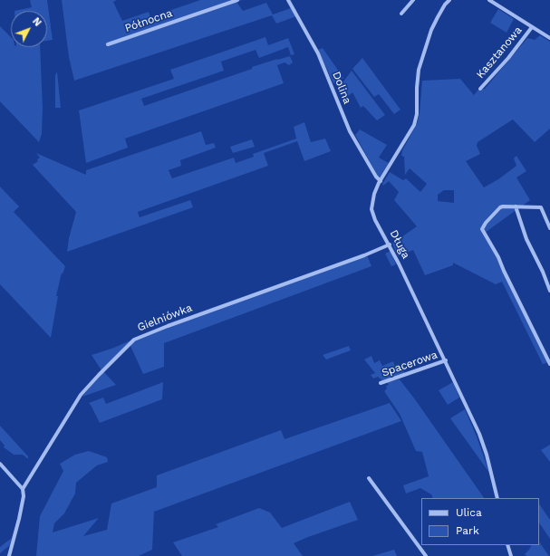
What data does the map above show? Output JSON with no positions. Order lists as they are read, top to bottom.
{
  "streets": {
    "street": [
      "Północna",
      "Kasztanowa",
      "Dolina",
      "Długa",
      "Gielniówka",
      "Spacerowa"
    ]
  },
  "crossings": [
    ["Dolina", "Długa"],
    ["Długa", "Gielniówka"],
    ["Długa", "Spacerowa"]
  ],
  "legend": ["Ulica", "Park"],
  "north": "top right"
}
